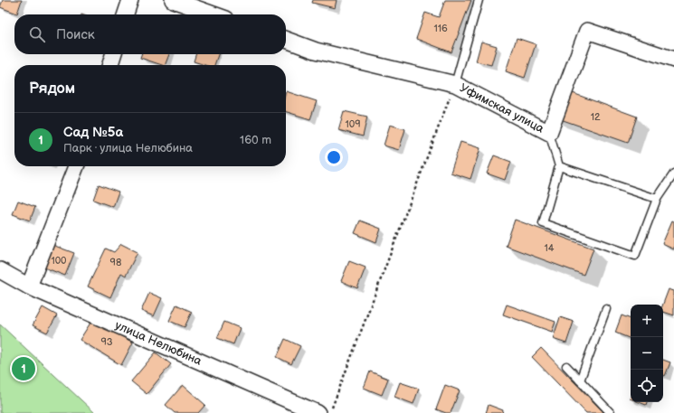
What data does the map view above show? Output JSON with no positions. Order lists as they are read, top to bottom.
{
  "streets": {
    "street": ["Уфимская улица", "улица Нелюбина"]
  },
  "house_numbers": [
    "116",
    "12",
    "109",
    "14",
    "100",
    "98",
    "93"
  ],
  "page": {
    "search": "Поиск",
    "heading": "Рядом",
    "list": [
      {
        "mark": "1",
        "name": "Сад №5а",
        "note": "Парк · улица Нелюбина",
        "value": "160 m"
      }
    ],
    "map_buttons": ["+", "−"],
    "pins": "1"
  }
}
